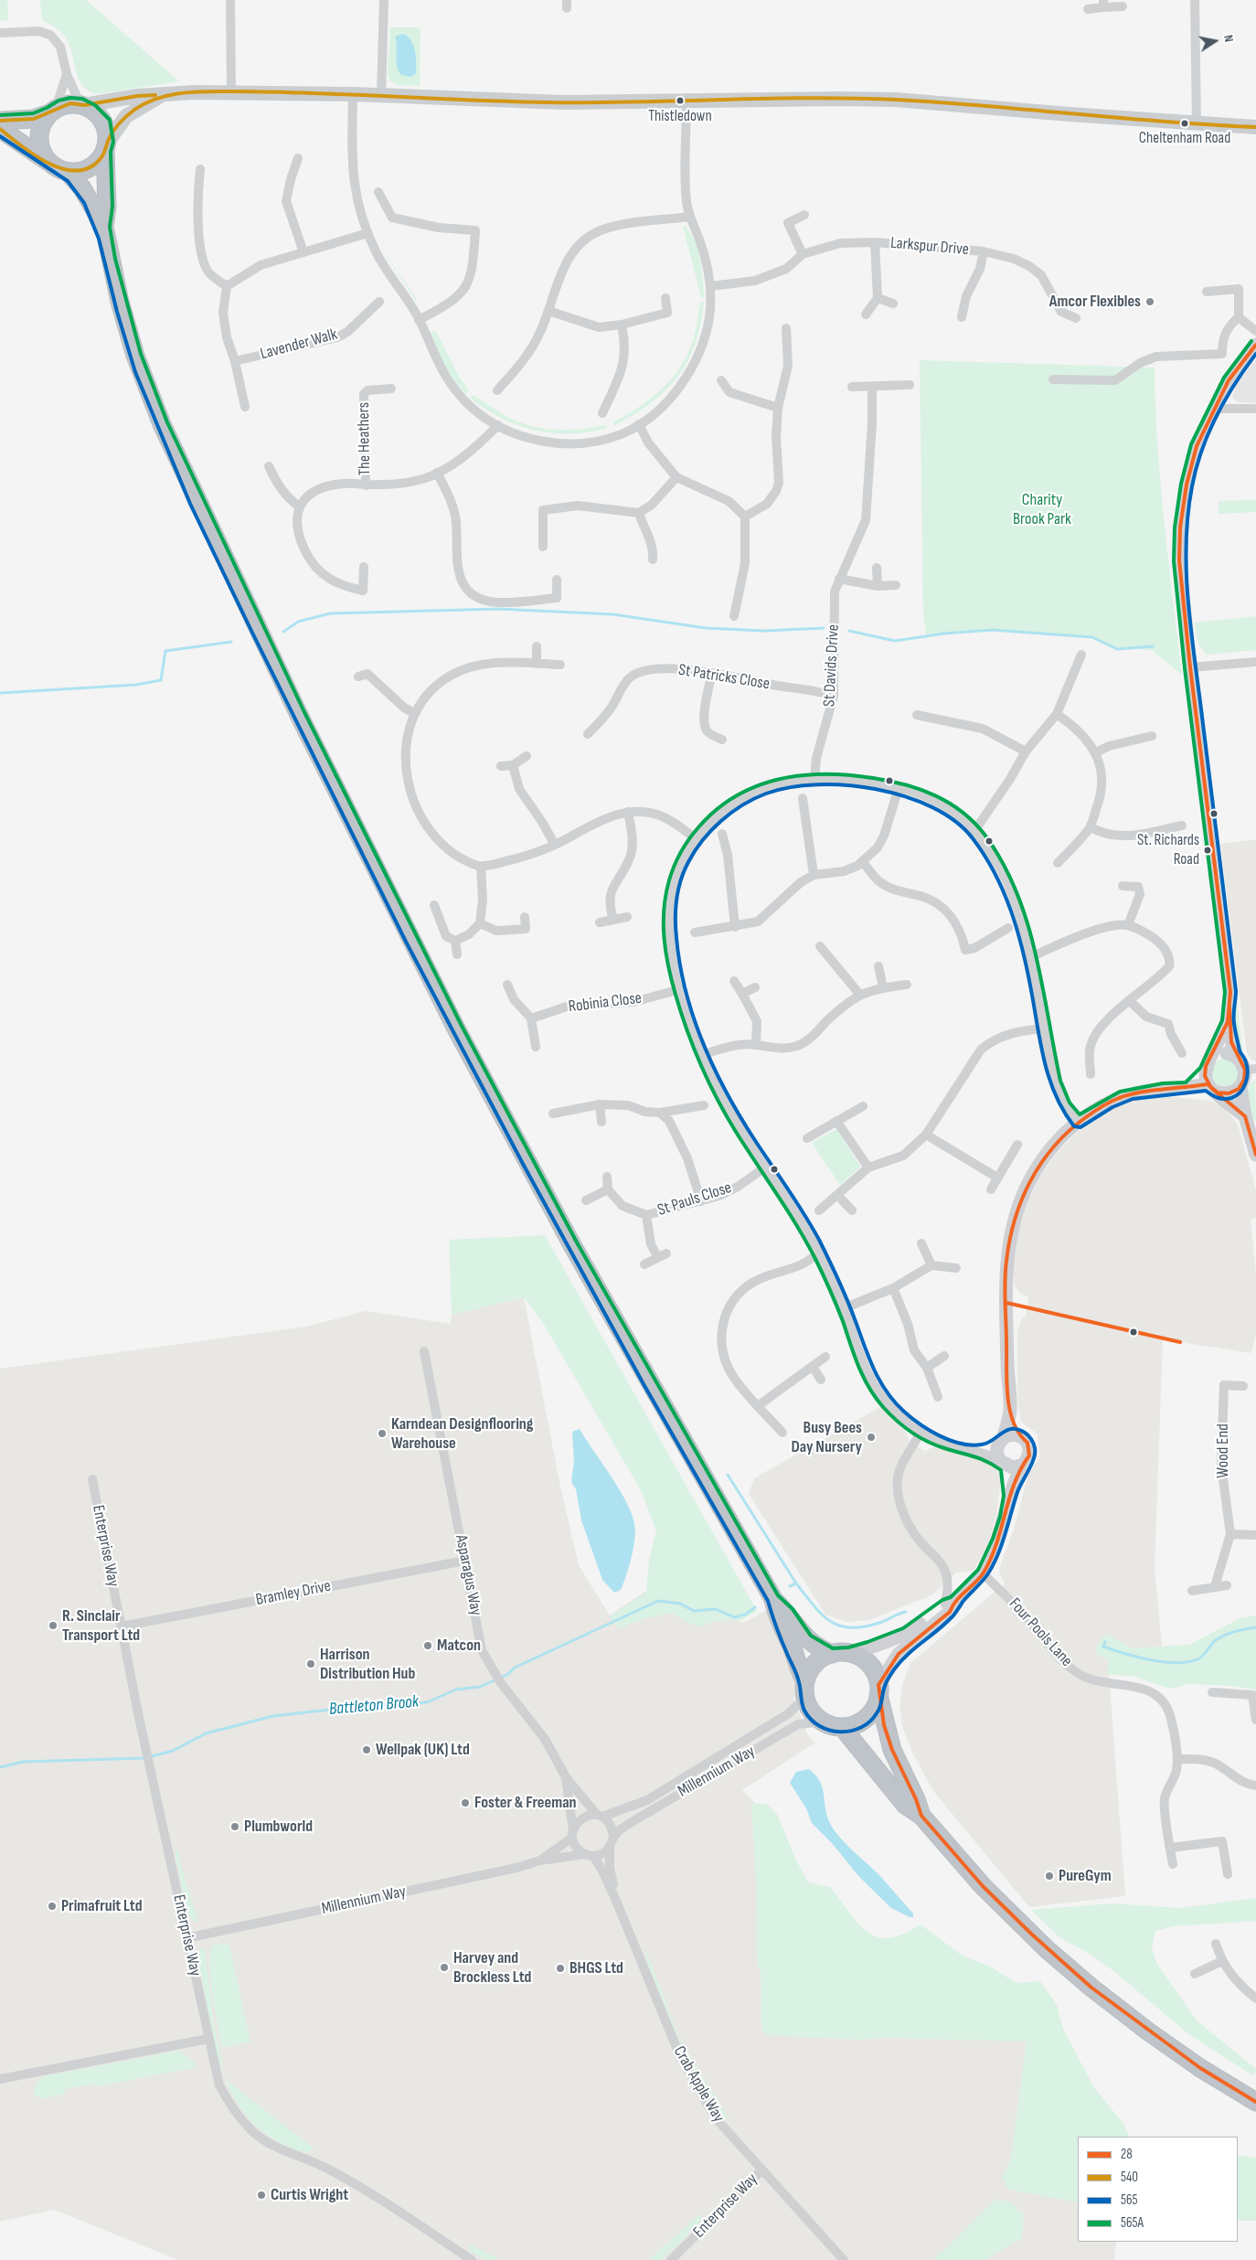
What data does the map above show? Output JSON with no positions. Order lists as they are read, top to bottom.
{
  "streets": {
    "street": [
      "Larkspur Drive",
      "Lavender Walk",
      "The Heathers",
      "St Davids Drive",
      "St Patricks Close",
      "Robinia Close",
      "St Pauls Close",
      "Wood End",
      "Enterprise Way",
      "Asparagus Way",
      "Bramley Drive",
      "Four Pools Lane",
      "Millennium Way",
      "Crab Apple Way"
    ]
  },
  "crossings": [
    ["St Davids Drive", "St Patricks Close"],
    ["Enterprise Way", "Bramley Drive"],
    ["Enterprise Way", "Millennium Way"],
    ["Enterprise Way", "Crab Apple Way"],
    ["Asparagus Way", "Bramley Drive"],
    ["Asparagus Way", "Millennium Way"],
    ["Asparagus Way", "Crab Apple Way"],
    ["Millennium Way", "Crab Apple Way"]
  ],
  "water": ["Battleton Brook"],
  "parks": ["Charity Brook Park"],
  "places": [
    "Thistledown",
    "Cheltenham Road",
    "Amcor Flexibles",
    "St. Richards Road",
    "Karndean Designflooring Warehouse",
    "Busy Bees Day Nursery",
    "R. Sinclair Transport Ltd",
    "Matcon",
    "Harrison Distribution Hub",
    "Wellpak (UK) Ltd",
    "Foster & Freeman",
    "Plumbworld",
    "PureGym",
    "Primafruit Ltd",
    "Harvey and Brockless Ltd",
    "BHGS Ltd",
    "Curtis Wright"
  ],
  "lines": [
    "transit line 540",
    "transit line 565A",
    "transit line 565",
    "transit line 28"
  ],
  "legend": [
    "28",
    "540",
    "565",
    "565A"
  ],
  "north": "right"
}
